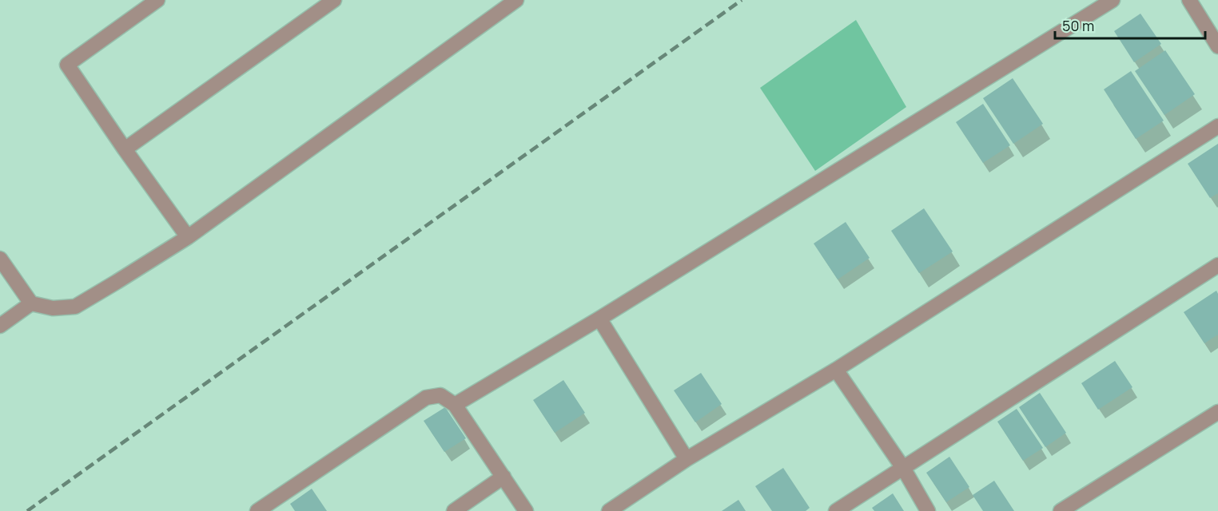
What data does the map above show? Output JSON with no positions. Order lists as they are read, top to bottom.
{
  "scale_bar": "50 m"
}
